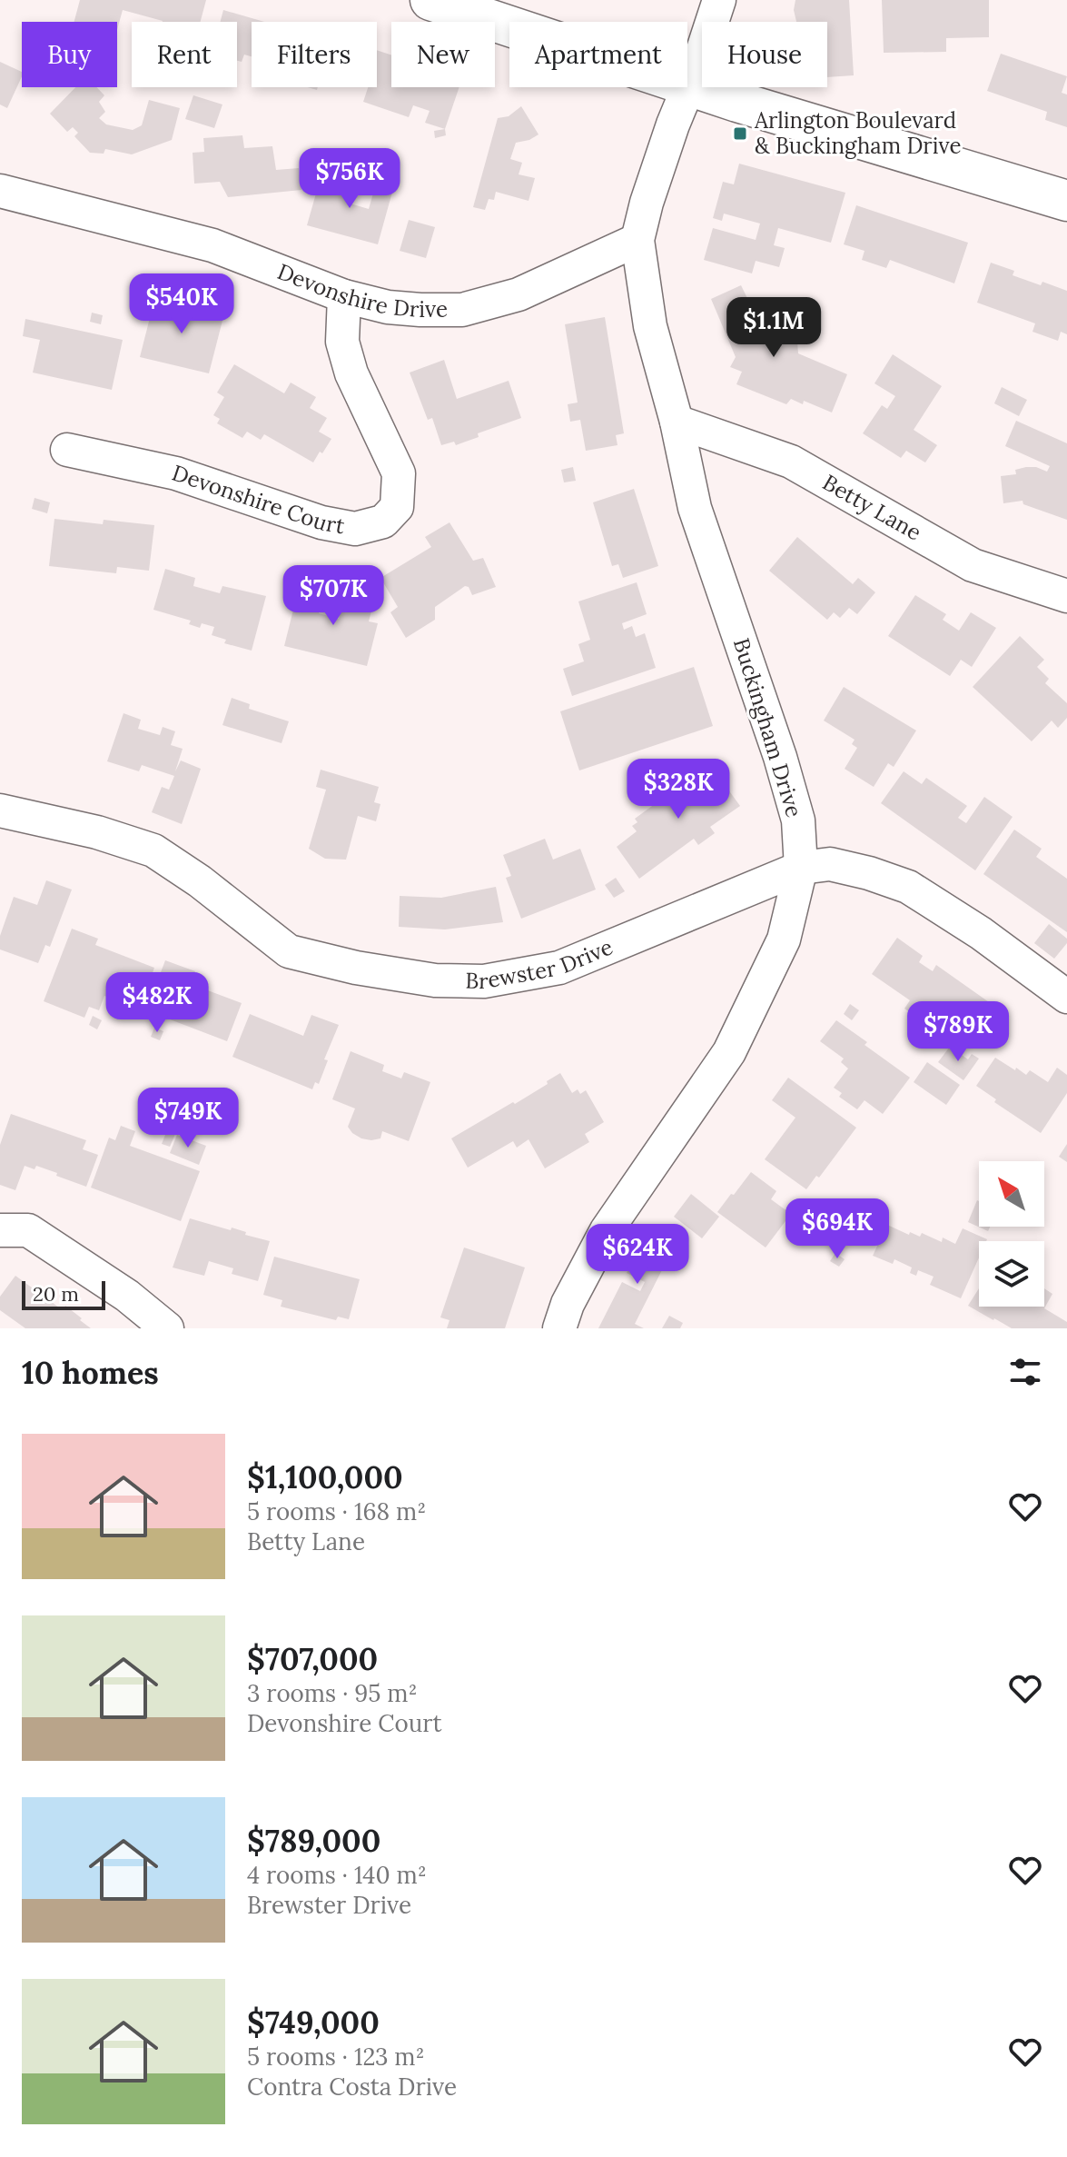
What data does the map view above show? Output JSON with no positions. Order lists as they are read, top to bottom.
{
  "streets": {
    "street": [
      "Devonshire Drive",
      "Devonshire Court",
      "Betty Lane",
      "Buckingham Drive",
      "Brewster Drive"
    ]
  },
  "crossings": [
    ["Devonshire Drive", "Devonshire Court"],
    ["Devonshire Drive", "Buckingham Drive"],
    ["Betty Lane", "Buckingham Drive"],
    ["Buckingham Drive", "Brewster Drive"]
  ],
  "places": {
    "transit": ["Arlington Boulevard & Buckingham Drive"]
  },
  "scale_bar": "20 m",
  "north": "top left",
  "page": {
    "chip": [
      "Buy",
      "Rent",
      "Filters",
      "New",
      "Apartment",
      "House"
    ],
    "price": [
      "$756K",
      "$540K",
      "$1.1M",
      "$707K",
      "$328K",
      "$482K",
      "$789K",
      "$749K",
      "$694K",
      "$624K"
    ],
    "scale": "20 m",
    "heading": "10 homes",
    "list": [
      {
        "name": "$1,100,000",
        "note": "5 rooms · 168 m² · Betty Lane"
      },
      {
        "name": "$707,000",
        "note": "3 rooms · 95 m² · Devonshire Court"
      },
      {
        "name": "$789,000",
        "note": "4 rooms · 140 m² · Brewster Drive"
      },
      {
        "name": "$749,000",
        "note": "5 rooms · 123 m² · Contra Costa Drive"
      }
    ]
  }
}
